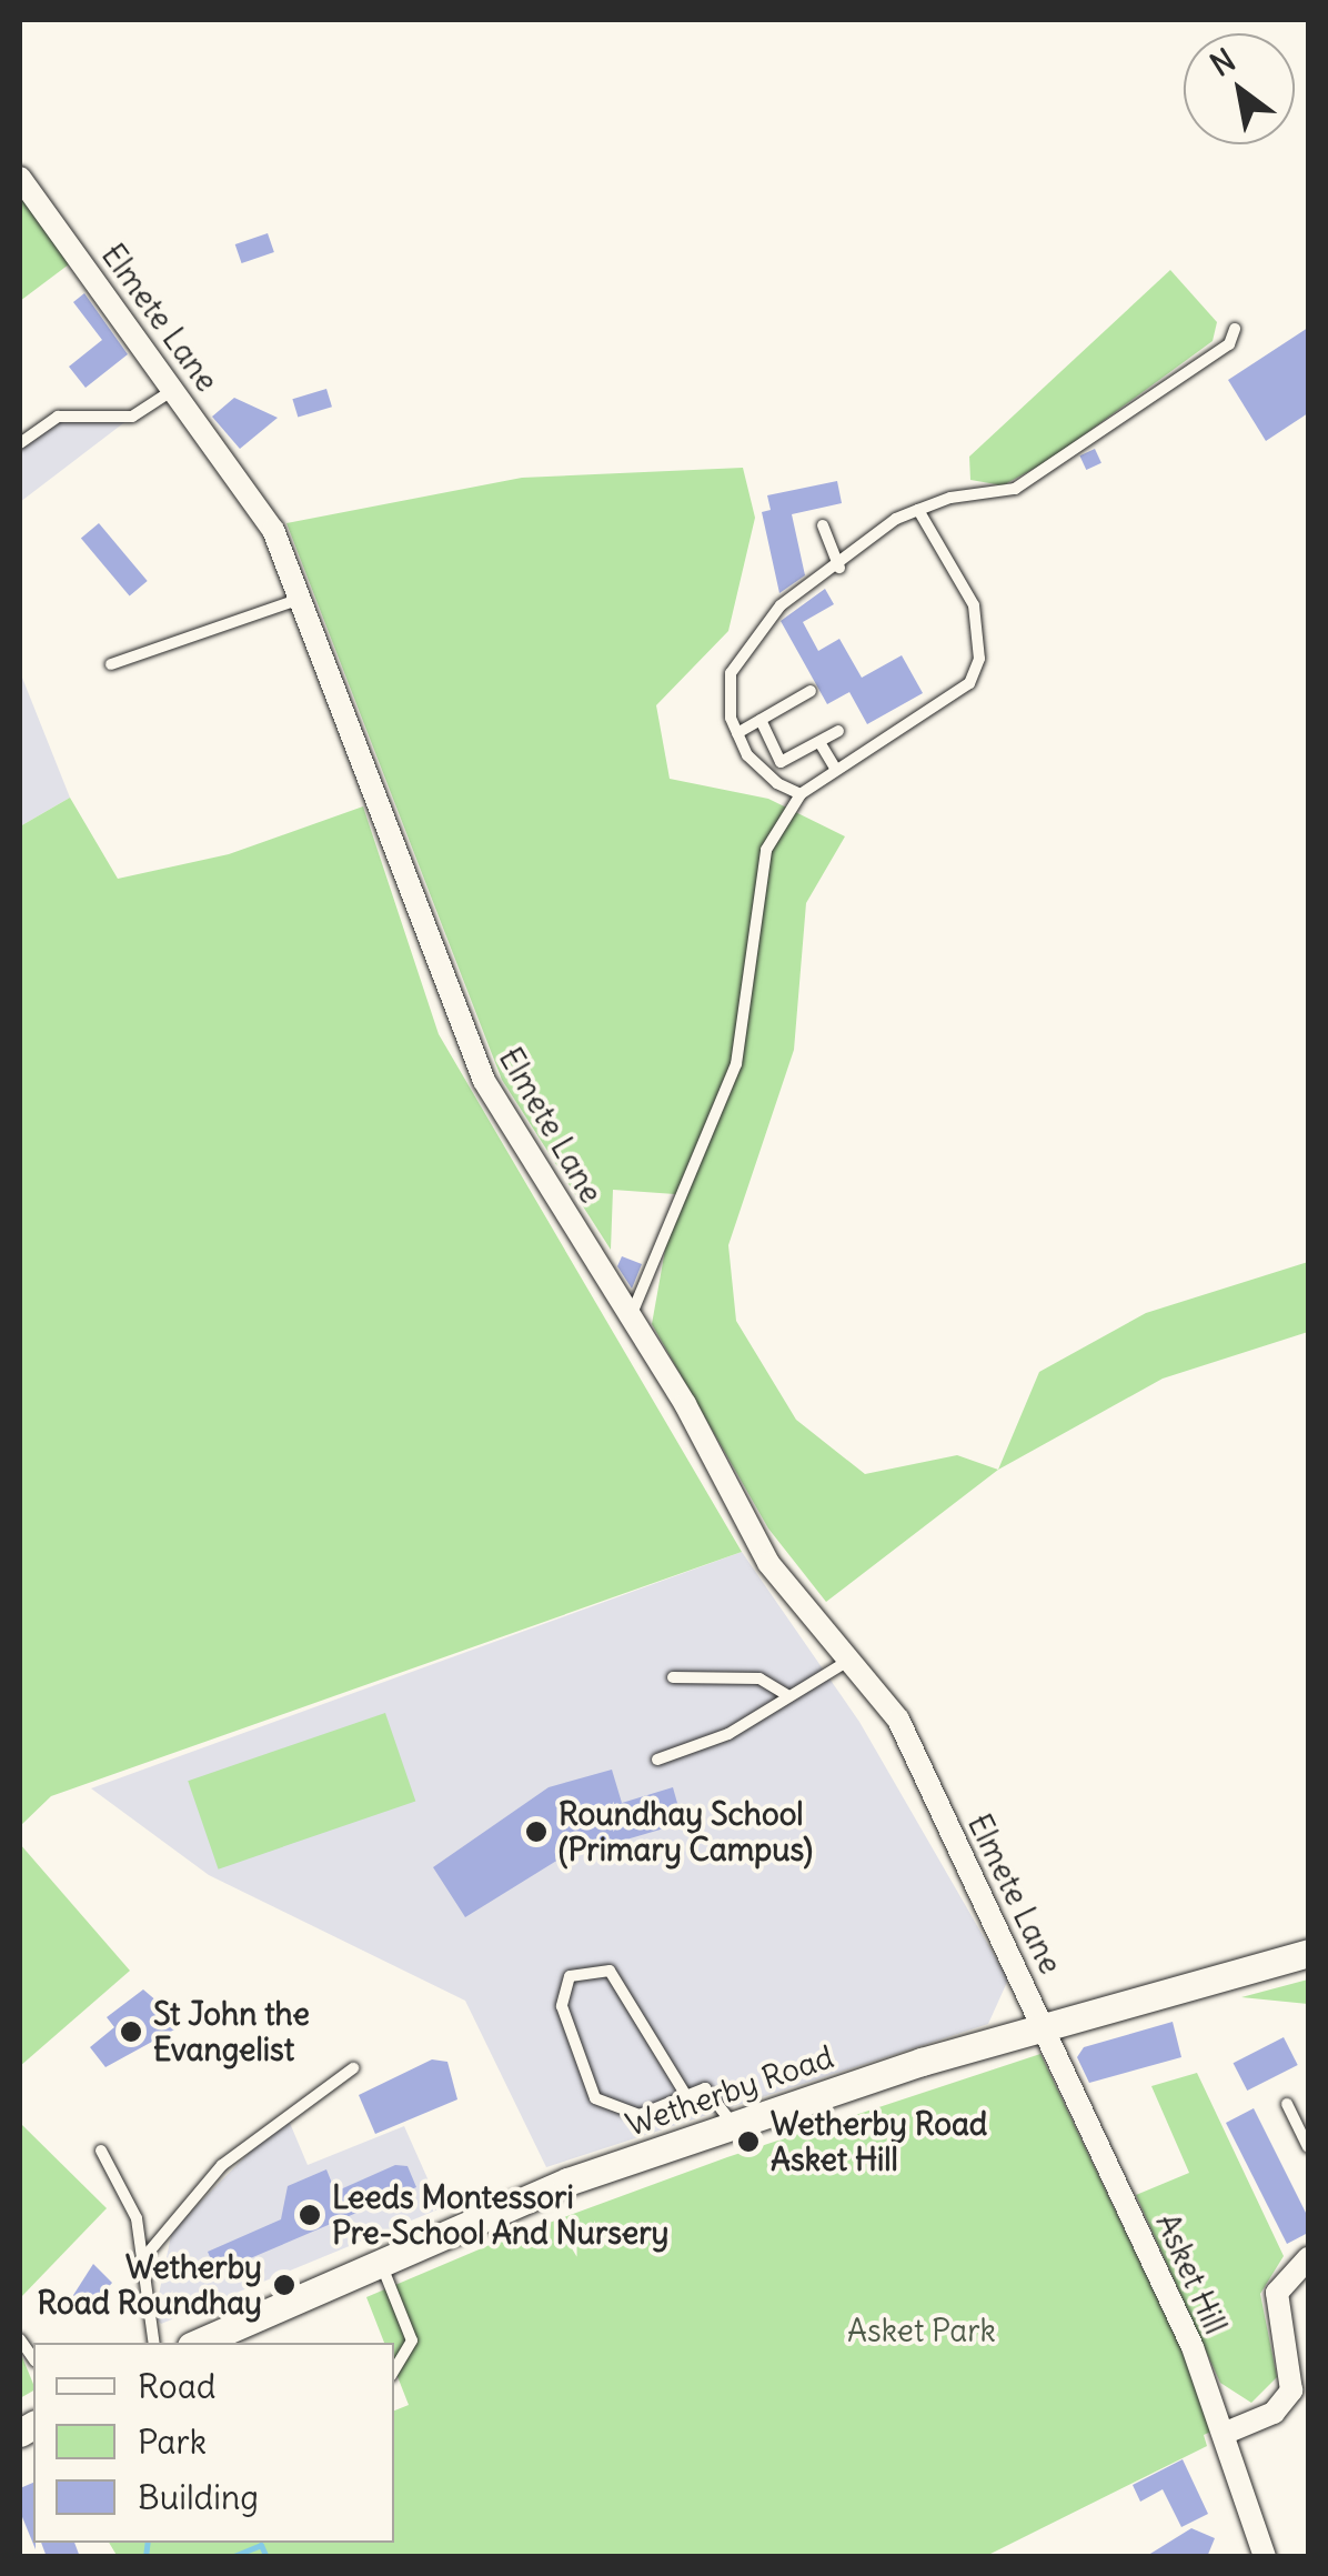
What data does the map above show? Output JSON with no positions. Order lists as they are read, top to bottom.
{
  "streets": {
    "street": ["Elmete Lane", "Wetherby Road", "Asket Hill"]
  },
  "crossings": [
    ["Elmete Lane", "Wetherby Road"],
    ["Elmete Lane", "Asket Hill"],
    ["Wetherby Road", "Asket Hill"]
  ],
  "parks": ["Asket Park"],
  "places": [
    "Roundhay School (Primary Campus)",
    "St John the Evangelist",
    "Wetherby Road Asket Hill",
    "Leeds Montessori Pre-School And Nursery",
    "Wetherby Road Roundhay"
  ],
  "legend": ["Road", "Park", "Building"],
  "north": "top left"
}
